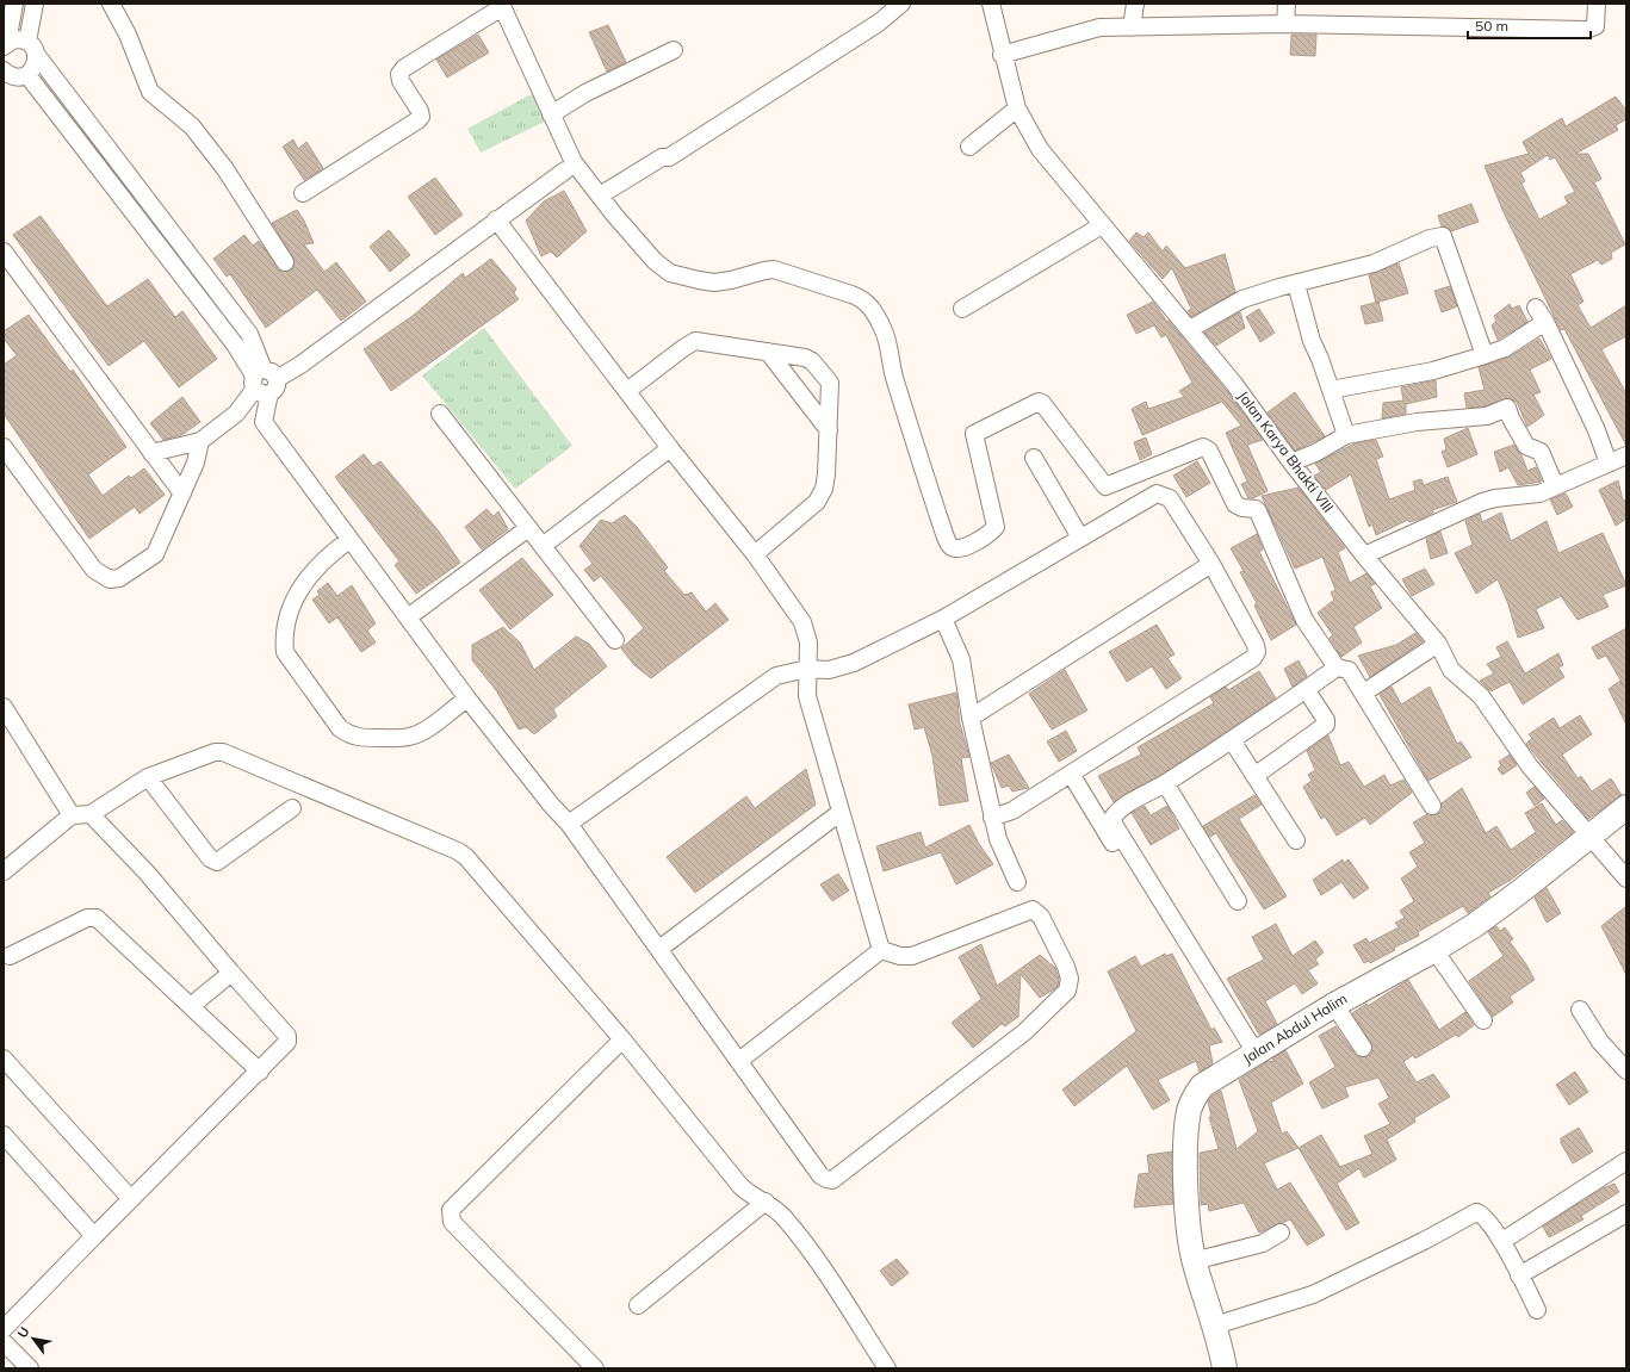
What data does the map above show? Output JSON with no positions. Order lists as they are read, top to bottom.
{
  "streets": {
    "street": ["Jalan Karya Bhakti VIII", "Jalan Abdul Halim"]
  },
  "crossings": [
    ["Jalan Karya Bhakti VIII", "Jalan Abdul Halim"]
  ],
  "scale_bar": "50 m",
  "north": "top left"
}
